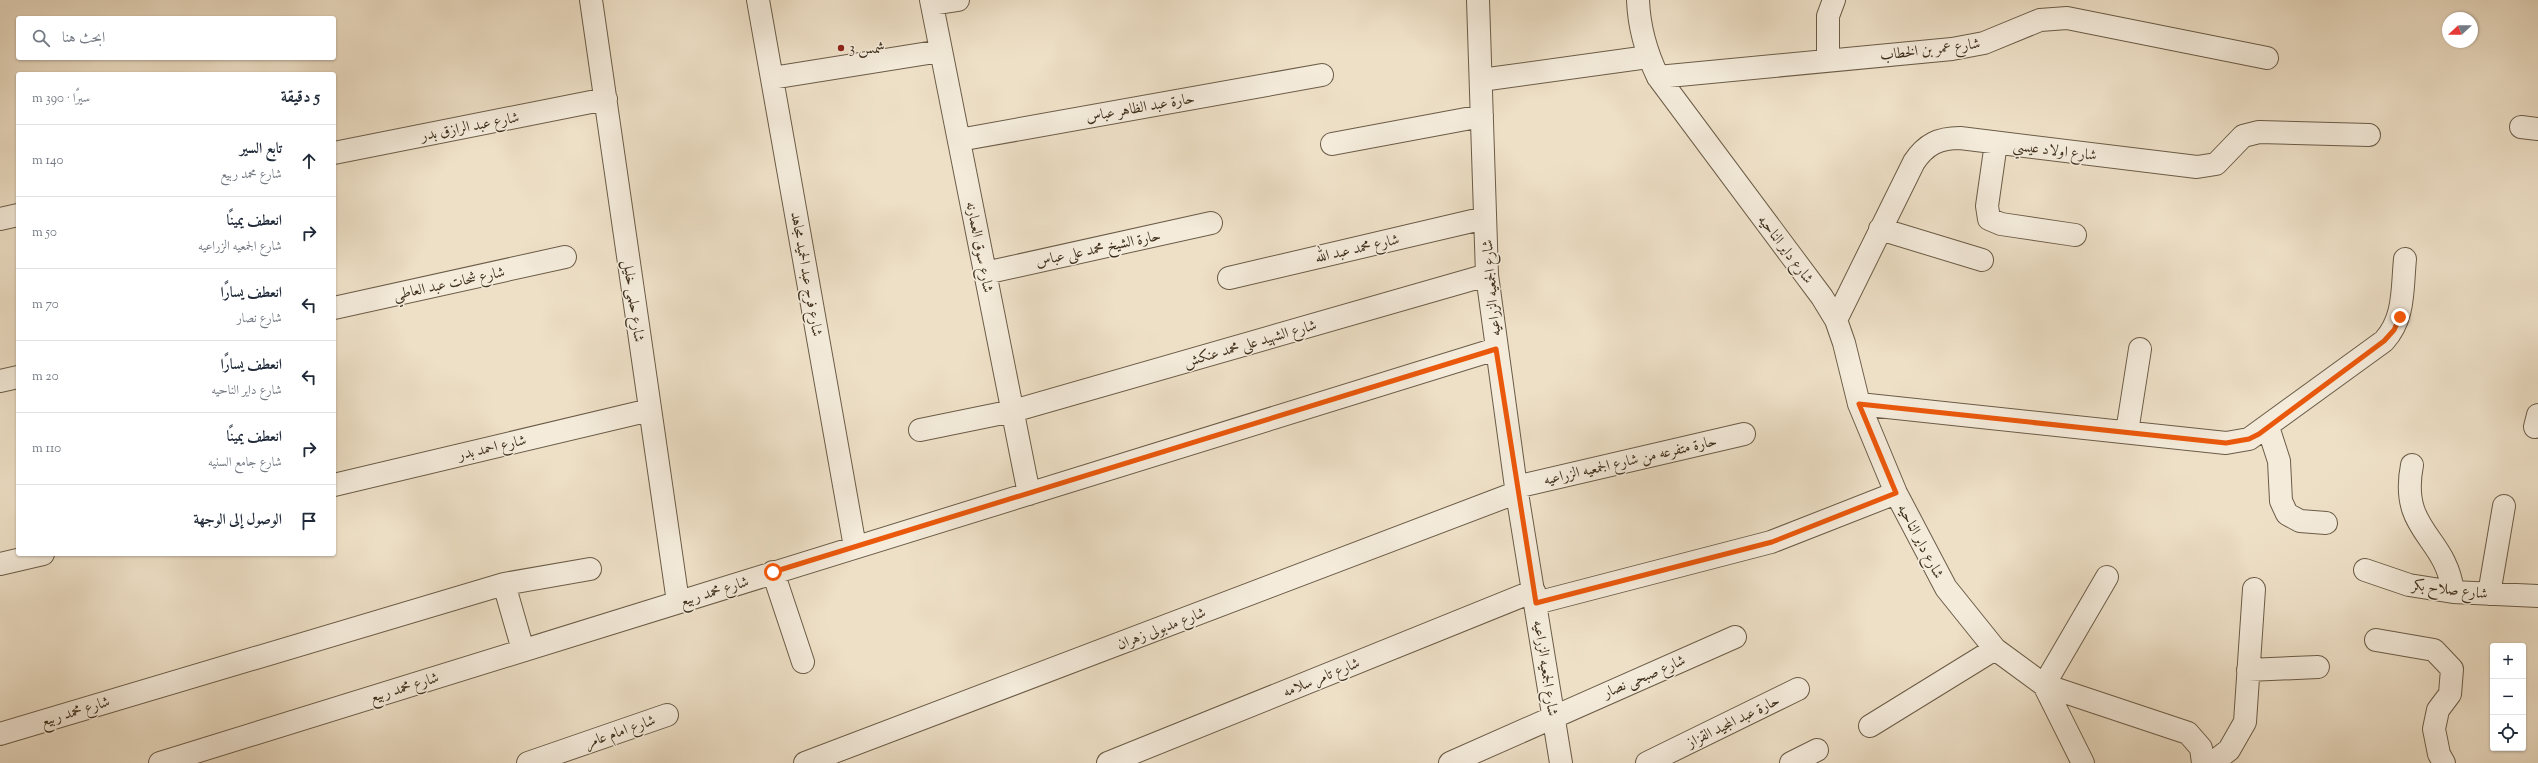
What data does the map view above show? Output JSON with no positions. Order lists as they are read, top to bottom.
{
  "streets": {
    "street": [
      "شارع عمر بن الخطاب",
      "حارة عبد الظاهر عباس",
      "شارع عبد الرازق بدر",
      "شارع اولاد عيسي",
      "شارع سوق العمارنه",
      "حارة الشيخ محمد على عباس",
      "شارع محمد عبد الله",
      "شارع داير الناحيه",
      "شارع فرج عبد الحميد مجاهد",
      "شارع شحات عبد العاطي",
      "شارع الجمعيه الزراعيه",
      "شارع حلمى خليل",
      "شارع الشهيد على محمد عنكش",
      "شارع احمد بدر",
      "حارة متفرعه من شارع الجمعيه الزراعيه",
      "شارع صلاح بكر",
      "شارع محمد ربيع",
      "شارع مدبولى زهران",
      "شارع صبحى نصار",
      "شارع تامر سلامه",
      "حارة عبد المجيد القزاز",
      "شارع امام عامر"
    ]
  },
  "crossings": [
    ["شارع عمر بن الخطاب", "شارع داير الناحيه"],
    ["حارة عبد الظاهر عباس", "شارع سوق العمارنه"],
    ["شارع عبد الرازق بدر", "شارع حلمى خليل"],
    ["شارع اولاد عيسي", "شارع داير الناحيه"],
    ["شارع سوق العمارنه", "حارة الشيخ محمد على عباس"],
    ["شارع سوق العمارنه", "شارع الشهيد على محمد عنكش"],
    ["شارع سوق العمارنه", "شارع محمد ربيع"],
    ["شارع محمد عبد الله", "شارع الجمعيه الزراعيه"],
    ["شارع داير الناحيه", "شارع تامر سلامه"],
    ["شارع فرج عبد الحميد مجاهد", "شارع محمد ربيع"],
    ["شارع الجمعيه الزراعيه", "شارع الشهيد على محمد عنكش"],
    ["شارع الجمعيه الزراعيه", "حارة متفرعه من شارع الجمعيه الزراعيه"],
    ["شارع الجمعيه الزراعيه", "شارع محمد ربيع"],
    ["شارع الجمعيه الزراعيه", "شارع مدبولى زهران"],
    ["شارع الجمعيه الزراعيه", "شارع صبحى نصار"],
    ["شارع الجمعيه الزراعيه", "شارع تامر سلامه"],
    ["شارع حلمى خليل", "شارع احمد بدر"],
    ["شارع حلمى خليل", "شارع محمد ربيع"],
    ["حارة متفرعه من شارع الجمعيه الزراعيه", "شارع مدبولى زهران"]
  ],
  "places": ["شمس 3"],
  "north": "left",
  "page": {
    "search": "ابحث هنا",
    "heading": ["5 دقيقة", "سيرًا · 390 m"],
    "list": [
      ["تابع السير", "شارع محمد ربيع", "140 m"],
      ["انعطف يمينًا", "شارع الجمعيه الزراعيه", "50 m"],
      ["انعطف يسارًا", "شارع نصار", "70 m"],
      ["انعطف يسارًا", "شارع داير الناحيه", "20 m"],
      ["انعطف يمينًا", "شارع جامع السنيه", "110 m"],
      "الوصول إلى الوجهة"
    ],
    "map_buttons": ["+", "−"]
  }
}
